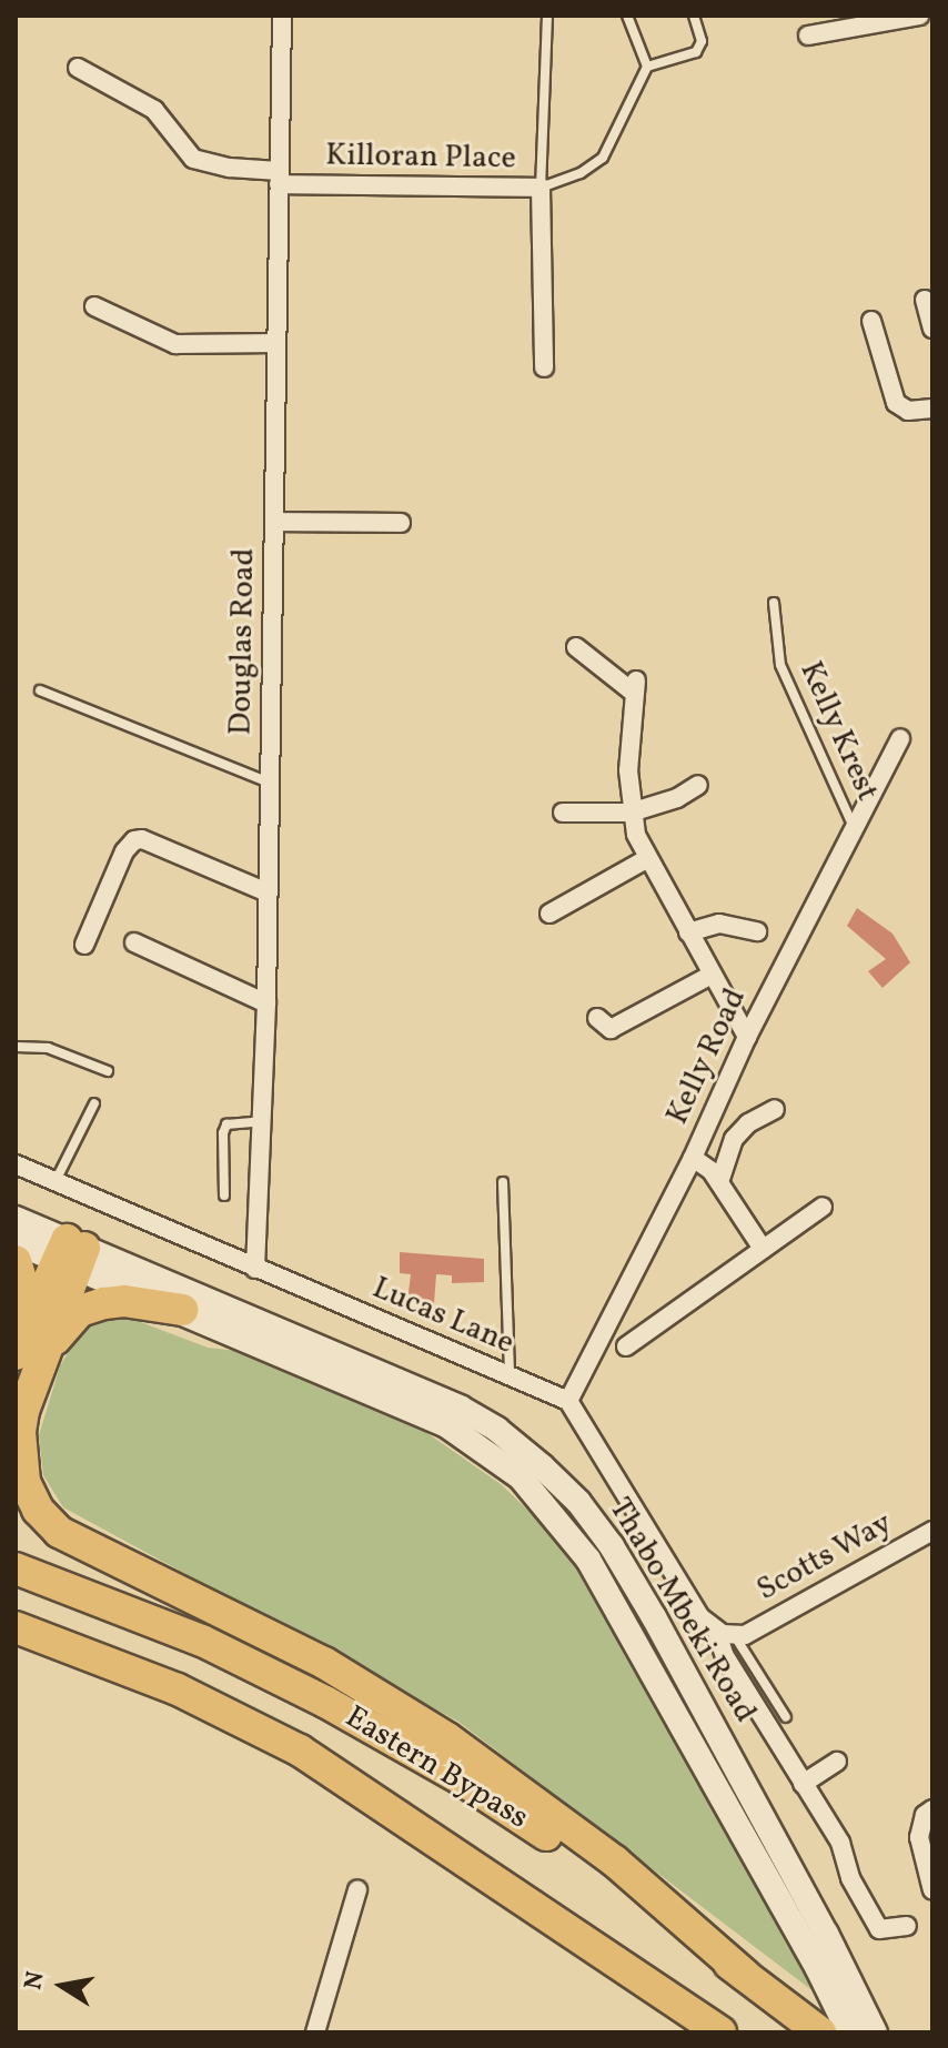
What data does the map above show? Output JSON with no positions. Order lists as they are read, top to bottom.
{
  "streets": {
    "highway": ["Eastern Bypass"],
    "main road": ["Thabo Mbeki Road"],
    "street": [
      "Killoran Place",
      "Douglas Road",
      "Kelly Road",
      "Lucas Lane",
      "Scotts Way"
    ],
    "lane": ["Kelly Krest"]
  },
  "crossings": [
    ["Killoran Place", "Douglas Road"],
    ["Douglas Road", "Lucas Lane"],
    ["Kelly Krest", "Kelly Road"],
    ["Kelly Road", "Lucas Lane"]
  ],
  "north": "left"
}
